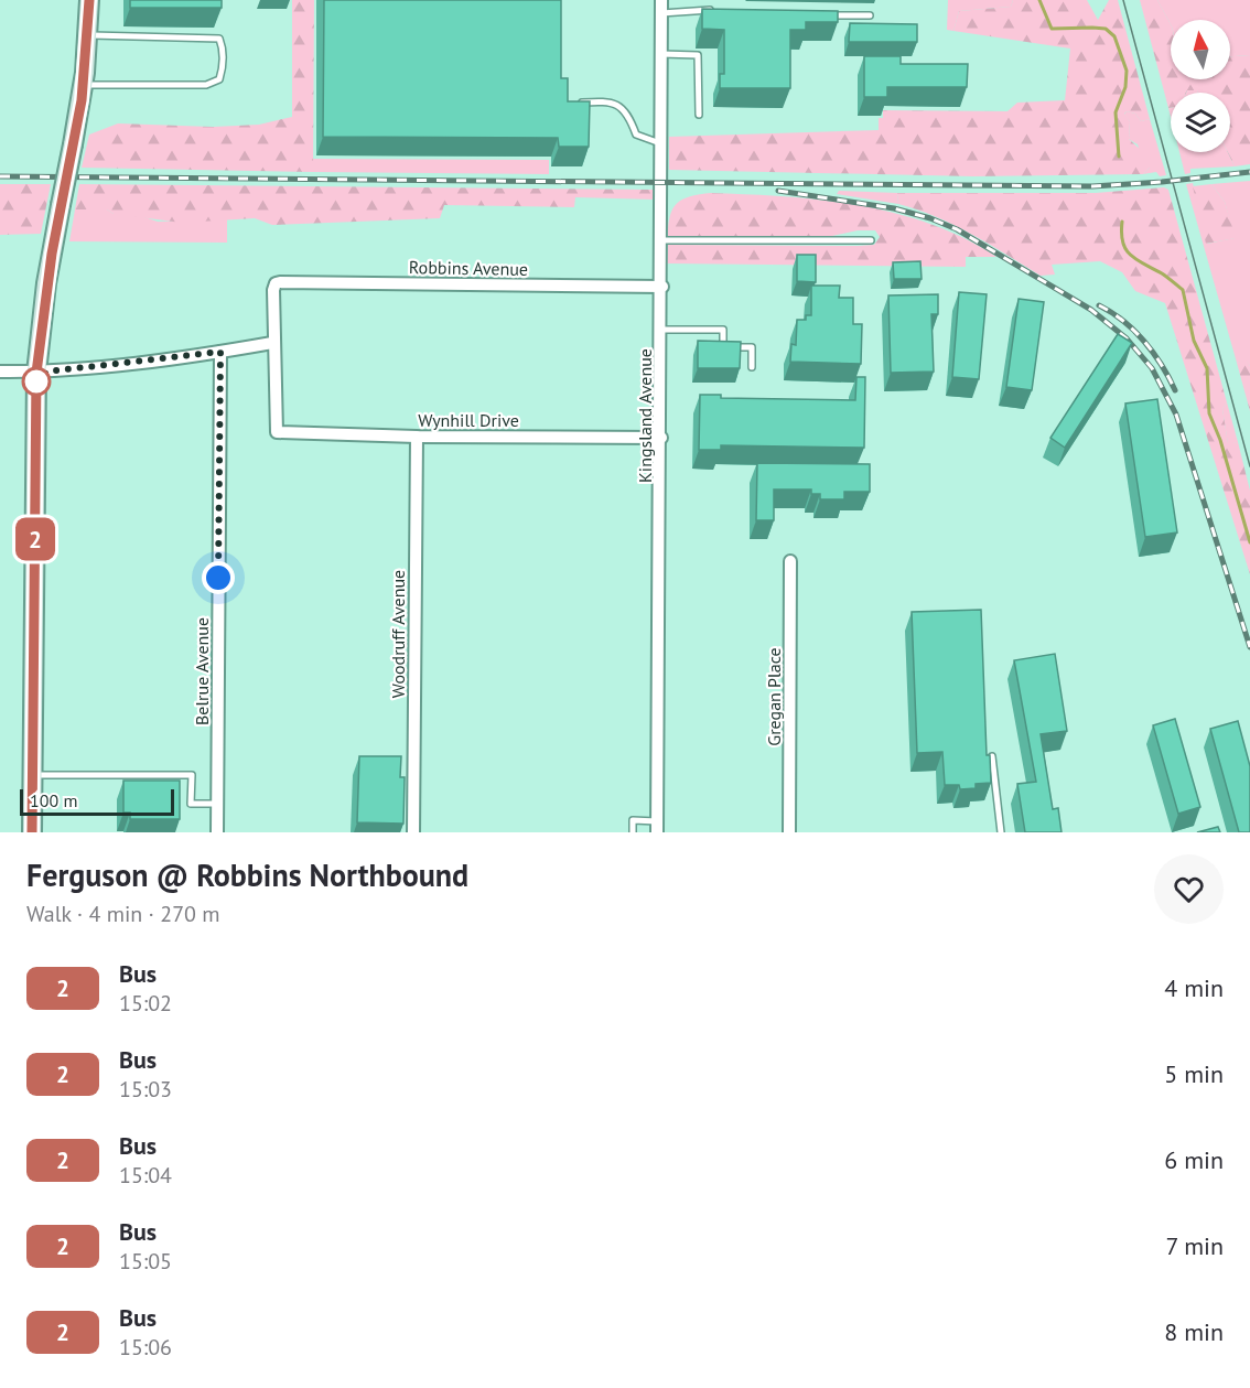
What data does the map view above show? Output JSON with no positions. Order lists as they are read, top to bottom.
{
  "streets": {
    "street": [
      "Robbins Avenue",
      "Kingsland Avenue",
      "Wynhill Drive",
      "Woodruff Avenue",
      "Belrue Avenue",
      "Gregan Place"
    ]
  },
  "crossings": [
    ["Robbins Avenue", "Kingsland Avenue"],
    ["Robbins Avenue", "Wynhill Drive"],
    ["Kingsland Avenue", "Wynhill Drive"],
    ["Wynhill Drive", "Woodruff Avenue"]
  ],
  "lines": ["bus line 2"],
  "scale_bar": "100 m",
  "north": "top",
  "page": {
    "on_map": "2",
    "scale": "100 m",
    "heading": ["Ferguson @ Robbins Northbound", "Walk · 4 min · 270 m"],
    "list": [
      {
        "mark": "2",
        "name": "Bus",
        "note": "15:02",
        "value": "4 min"
      },
      {
        "mark": "2",
        "name": "Bus",
        "note": "15:03",
        "value": "5 min"
      },
      {
        "mark": "2",
        "name": "Bus",
        "note": "15:04",
        "value": "6 min"
      },
      {
        "mark": "2",
        "name": "Bus",
        "note": "15:05",
        "value": "7 min"
      },
      {
        "mark": "2",
        "name": "Bus",
        "note": "15:06",
        "value": "8 min"
      }
    ]
  }
}
